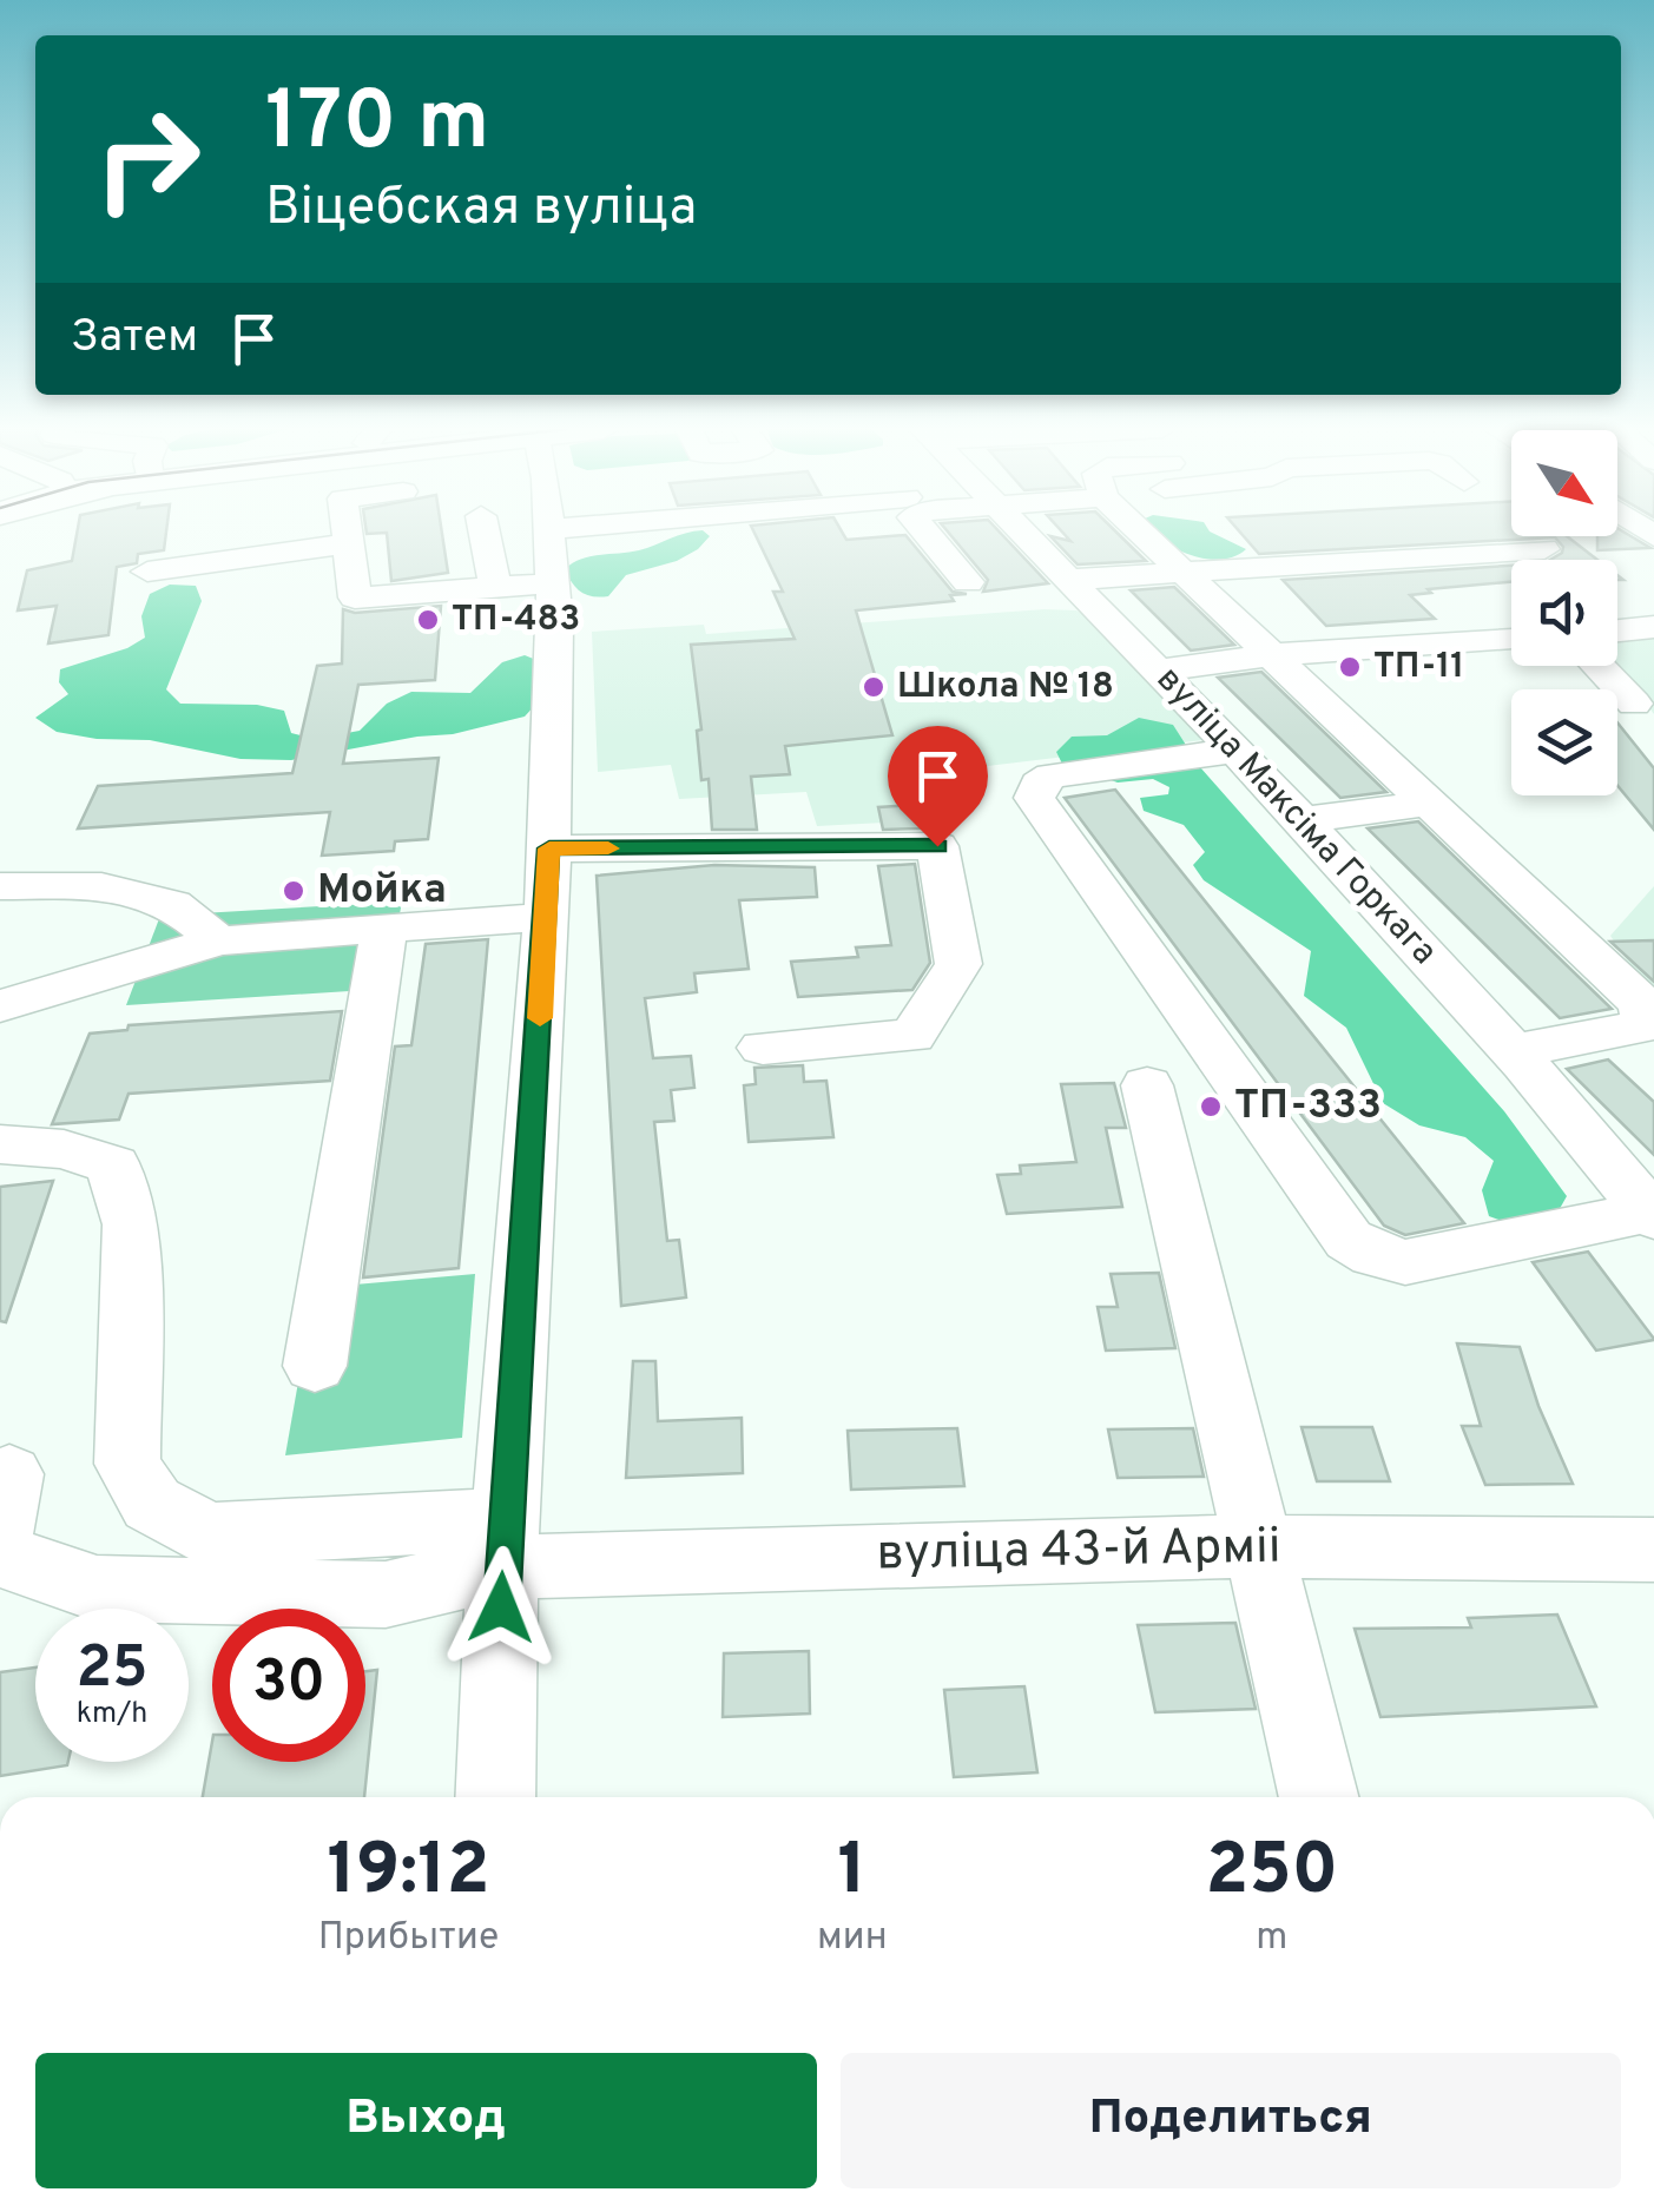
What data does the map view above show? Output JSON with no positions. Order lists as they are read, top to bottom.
{
  "streets": {
    "street": ["вуліца Максіма Горкага", "вуліца 43-й Арміі"]
  },
  "places": [
    "ТП-483",
    "ТП-11",
    "Школа № 18",
    "Мойка",
    "ТП-333"
  ],
  "north": "bottom right",
  "page": {
    "turn": ["170 m", "Віцебская вуліца"],
    "then": "Затем",
    "speed": "25 km/h",
    "limit": "30",
    "eta": [
      "19:12",
      "Прибытие",
      "1",
      "мин",
      "250",
      "m"
    ],
    "buttons": ["Выход", "Поделиться"]
  }
}
